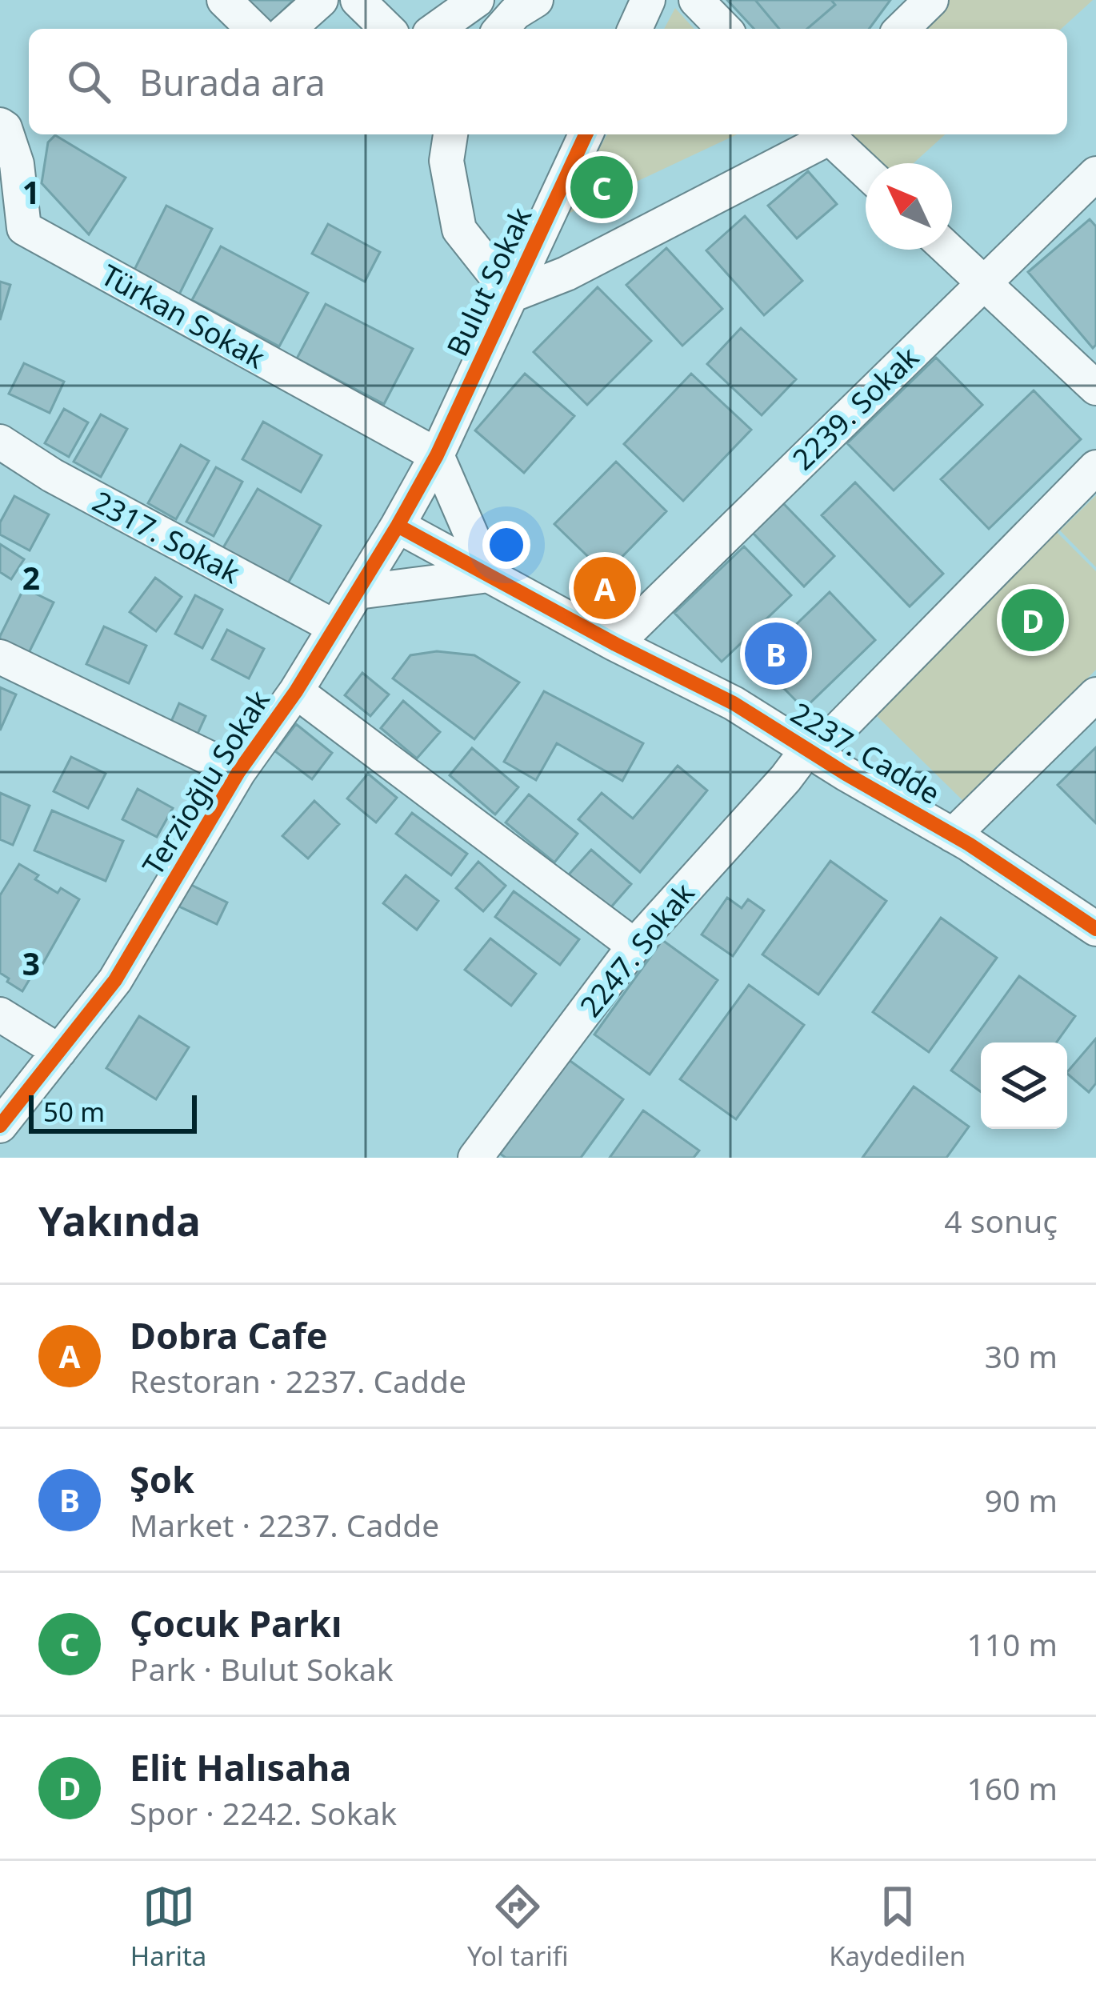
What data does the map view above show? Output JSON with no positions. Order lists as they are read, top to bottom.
{
  "streets": {
    "street": [
      "Bulut Sokak",
      "Türkan Sokak",
      "2239. Sokak",
      "2317. Sokak",
      "2237. Cadde",
      "Terzioğlu Sokak",
      "2247. Sokak"
    ]
  },
  "crossings": [
    ["Bulut Sokak", "Türkan Sokak"],
    ["Bulut Sokak", "Terzioğlu Sokak"],
    ["Türkan Sokak", "Terzioğlu Sokak"],
    ["2239. Sokak", "2237. Cadde"],
    ["2317. Sokak", "Terzioğlu Sokak"],
    ["2237. Cadde", "Terzioğlu Sokak"],
    ["2237. Cadde", "2247. Sokak"]
  ],
  "scale_bar": "50 m",
  "north": "top left",
  "page": {
    "search": "Burada ara",
    "pins": [
      "C",
      "A",
      "D",
      "B"
    ],
    "scale": "50 m",
    "heading": ["Yakında", "4 sonuç"],
    "list": [
      {
        "mark": "A",
        "name": "Dobra Cafe",
        "note": "Restoran · 2237. Cadde",
        "value": "30 m"
      },
      {
        "mark": "B",
        "name": "Şok",
        "note": "Market · 2237. Cadde",
        "value": "90 m"
      },
      {
        "mark": "C",
        "name": "Çocuk Parkı",
        "note": "Park · Bulut Sokak",
        "value": "110 m"
      },
      {
        "mark": "D",
        "name": "Elit Halısaha",
        "note": "Spor · 2242. Sokak",
        "value": "160 m"
      }
    ],
    "nav": ["Harita", "Yol tarifi", "Kaydedilen"]
  },
  "grid": {
    "rows": ["1", "2", "3"]
  }
}
